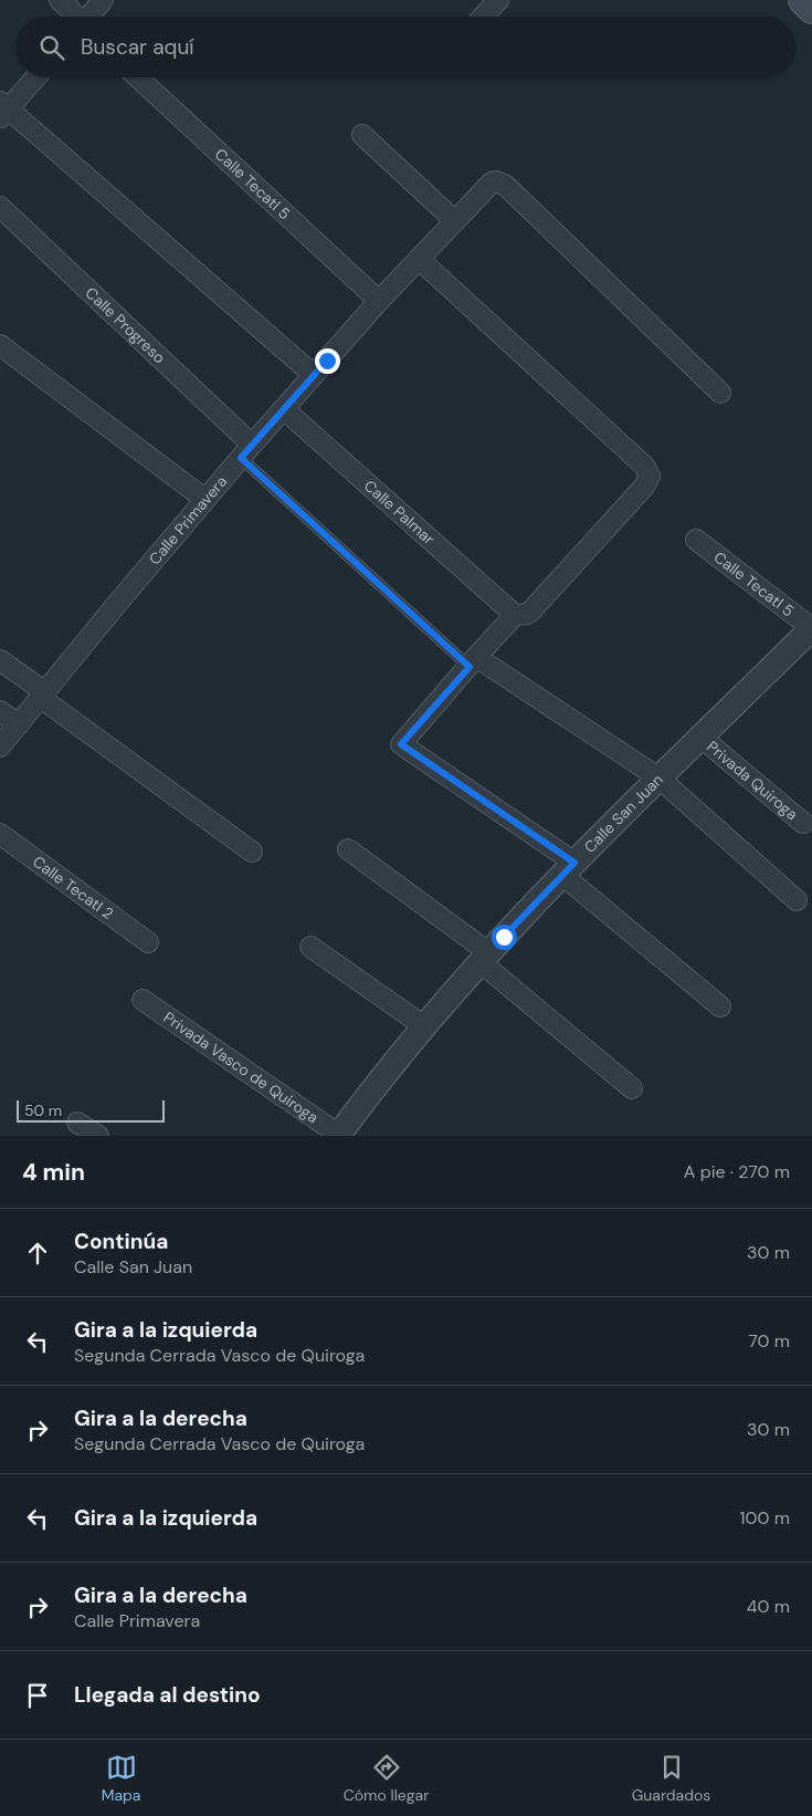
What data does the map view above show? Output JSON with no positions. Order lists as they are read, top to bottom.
{
  "streets": {
    "street": [
      "Calle Tecatl 5",
      "Calle Progreso",
      "Calle Palmar",
      "Calle Primavera",
      "Privada Quiroga",
      "Calle San Juan",
      "Calle Tecatl 2",
      "Privada Vasco de Quiroga"
    ]
  },
  "crossings": [
    ["Calle Tecatl 5", "Calle Primavera"],
    ["Calle Tecatl 5", "Calle San Juan"],
    ["Calle Progreso", "Calle Primavera"],
    ["Calle Palmar", "Calle Primavera"],
    ["Privada Quiroga", "Calle San Juan"],
    ["Calle San Juan", "Privada Vasco de Quiroga"]
  ],
  "scale_bar": "50 m",
  "page": {
    "search": "Buscar aquí",
    "scale": "50 m",
    "heading": ["4 min", "A pie · 270 m"],
    "list": [
      ["Continúa", "Calle San Juan", "30 m"],
      ["Gira a la izquierda", "Segunda Cerrada Vasco de Quiroga", "70 m"],
      ["Gira a la derecha", "Segunda Cerrada Vasco de Quiroga", "30 m"],
      ["Gira a la izquierda", "100 m"],
      ["Gira a la derecha", "Calle Primavera", "40 m"],
      "Llegada al destino"
    ],
    "nav": ["Mapa", "Cómo llegar", "Guardados"]
  }
}
